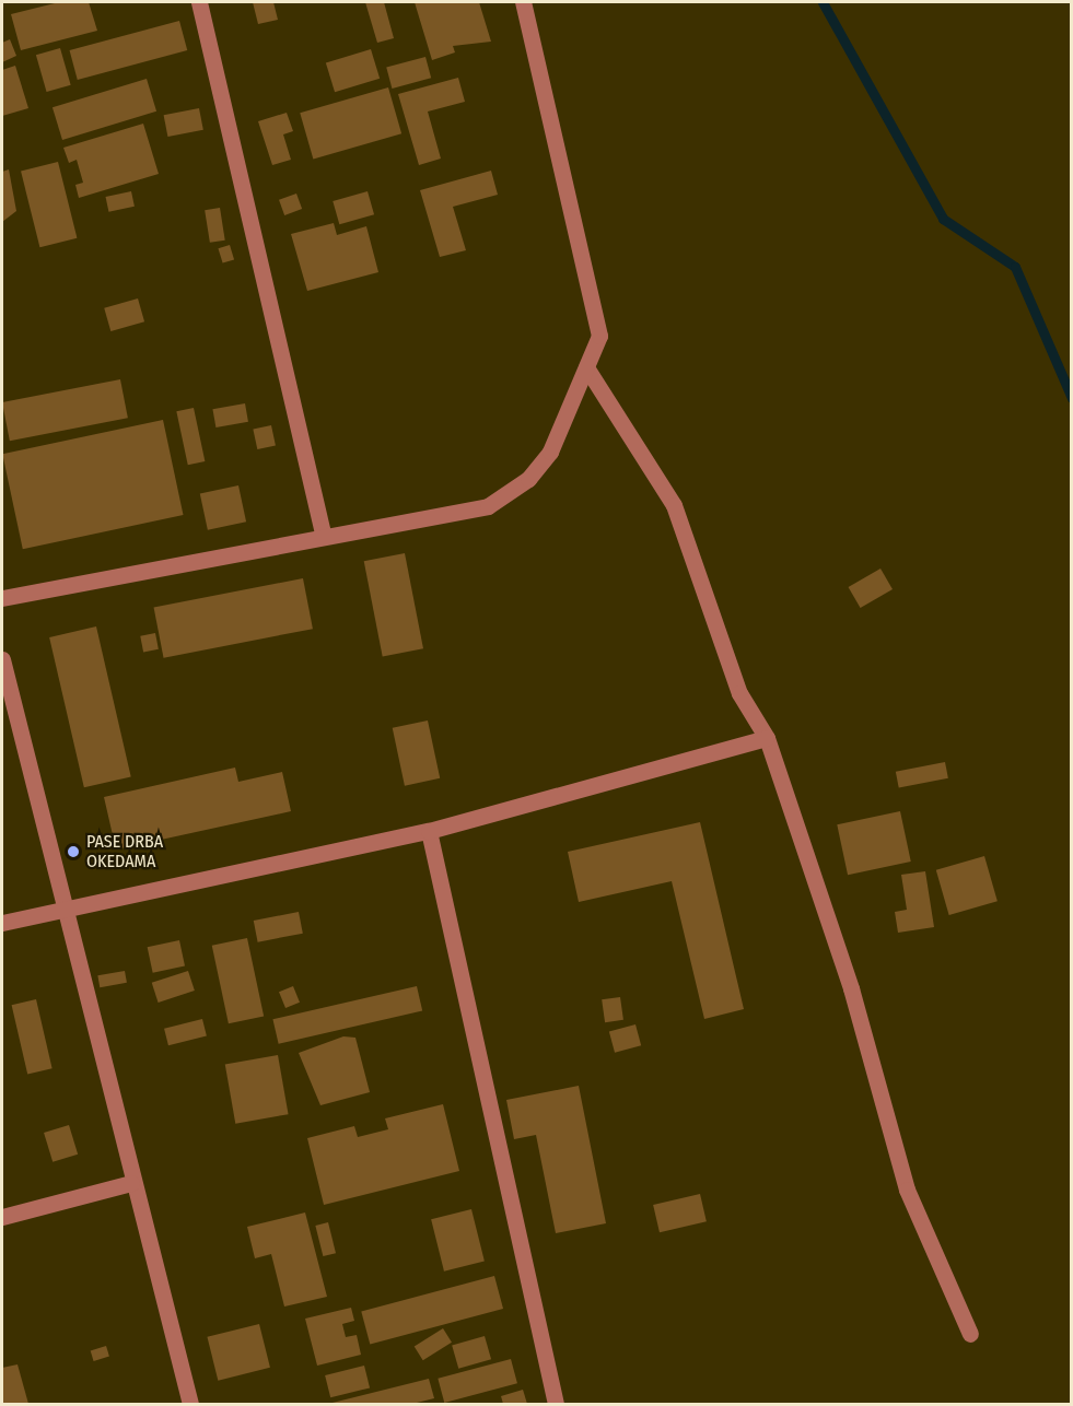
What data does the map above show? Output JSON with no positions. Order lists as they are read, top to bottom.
{
  "places": ["PASE DRBA OKEDAMA"]
}
